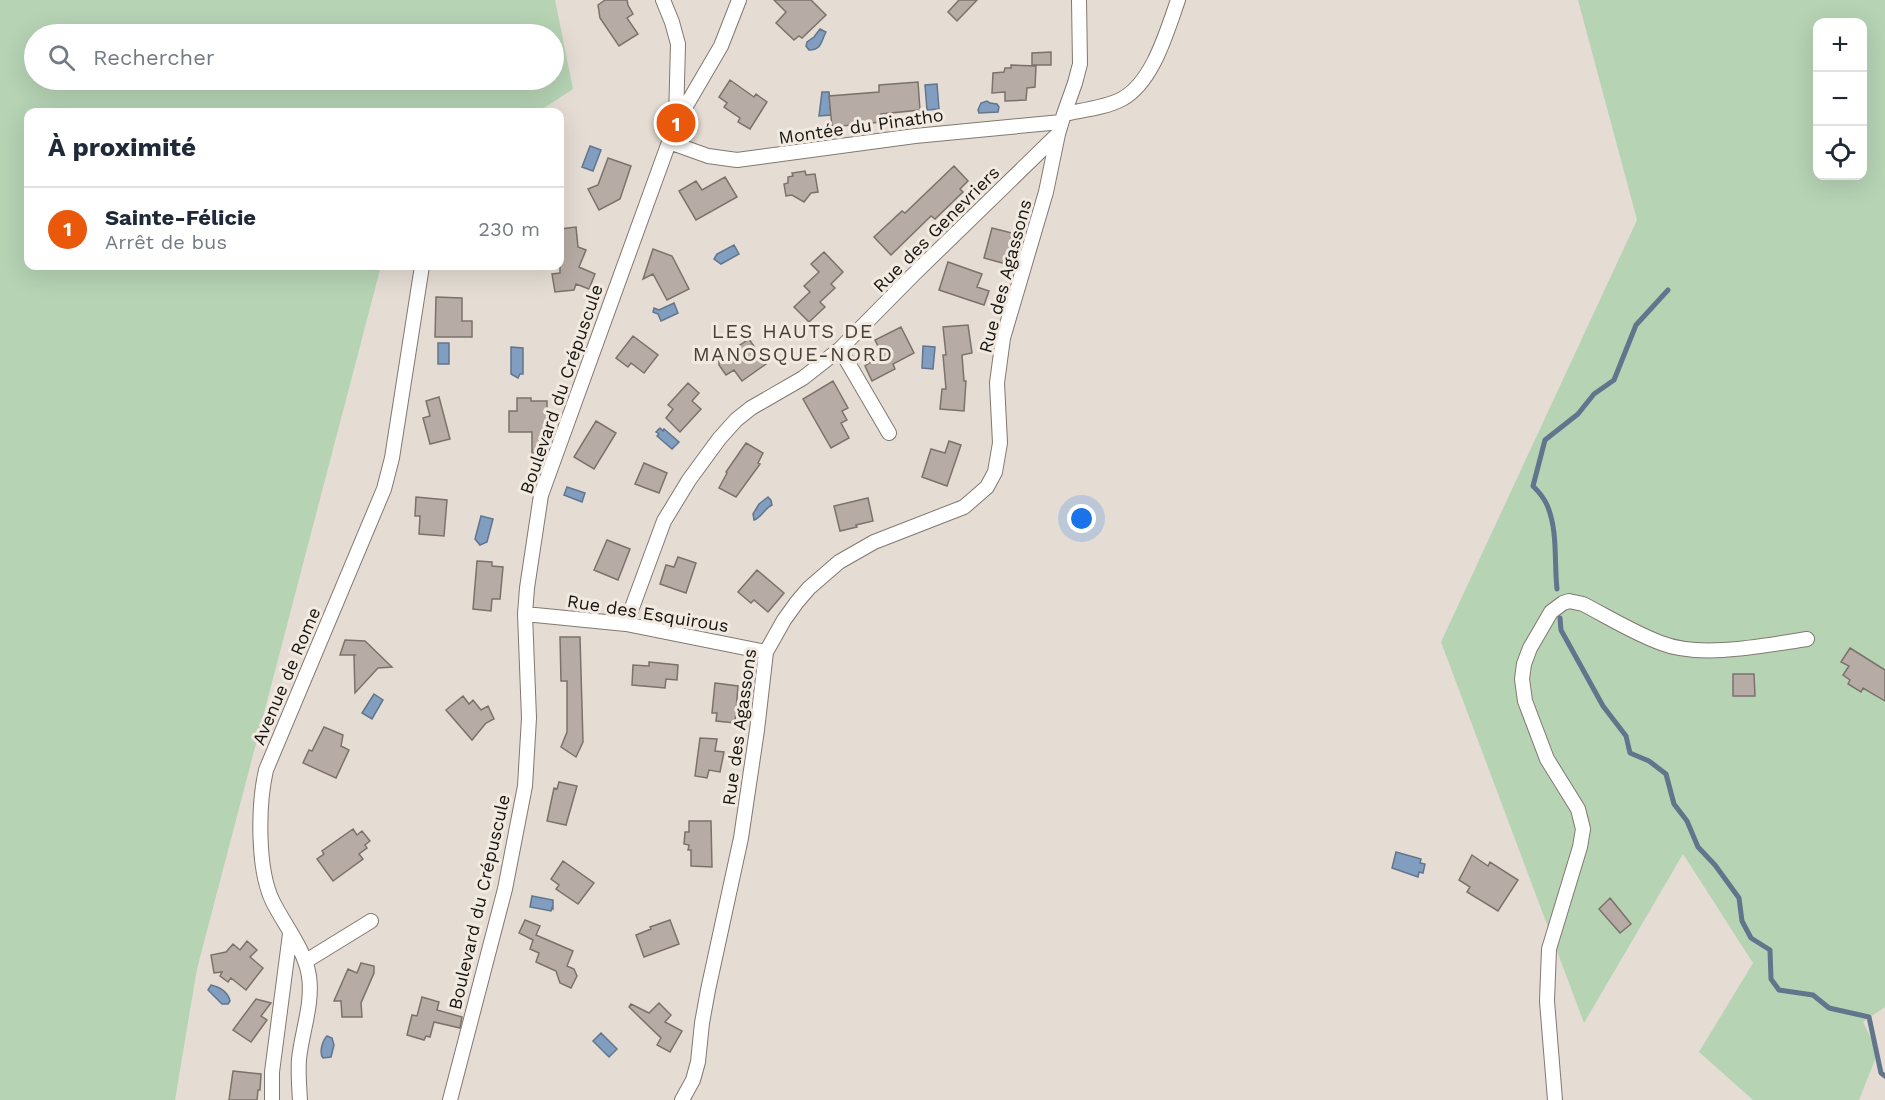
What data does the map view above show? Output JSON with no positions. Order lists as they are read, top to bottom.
{
  "streets": {
    "street": [
      "Montée du Pinatho",
      "Rue des Genevriers",
      "Rue des Agassons",
      "Boulevard du Crépuscule",
      "Rue des Esquirous",
      "Avenue de Rome"
    ]
  },
  "crossings": [
    ["Montée du Pinatho", "Rue des Genevriers"],
    ["Montée du Pinatho", "Rue des Agassons"],
    ["Montée du Pinatho", "Boulevard du Crépuscule"],
    ["Rue des Genevriers", "Rue des Agassons"],
    ["Rue des Genevriers", "Rue des Esquirous"],
    ["Rue des Agassons", "Rue des Esquirous"],
    ["Boulevard du Crépuscule", "Rue des Esquirous"]
  ],
  "districts": ["LES HAUTS DE MANOSQUE-NORD"],
  "page": {
    "map_buttons": ["+", "−"],
    "search": "Rechercher",
    "pins": "1",
    "heading": "À proximité",
    "list": [
      {
        "mark": "1",
        "name": "Sainte-Félicie",
        "note": "Arrêt de bus",
        "value": "230 m"
      }
    ]
  }
}
